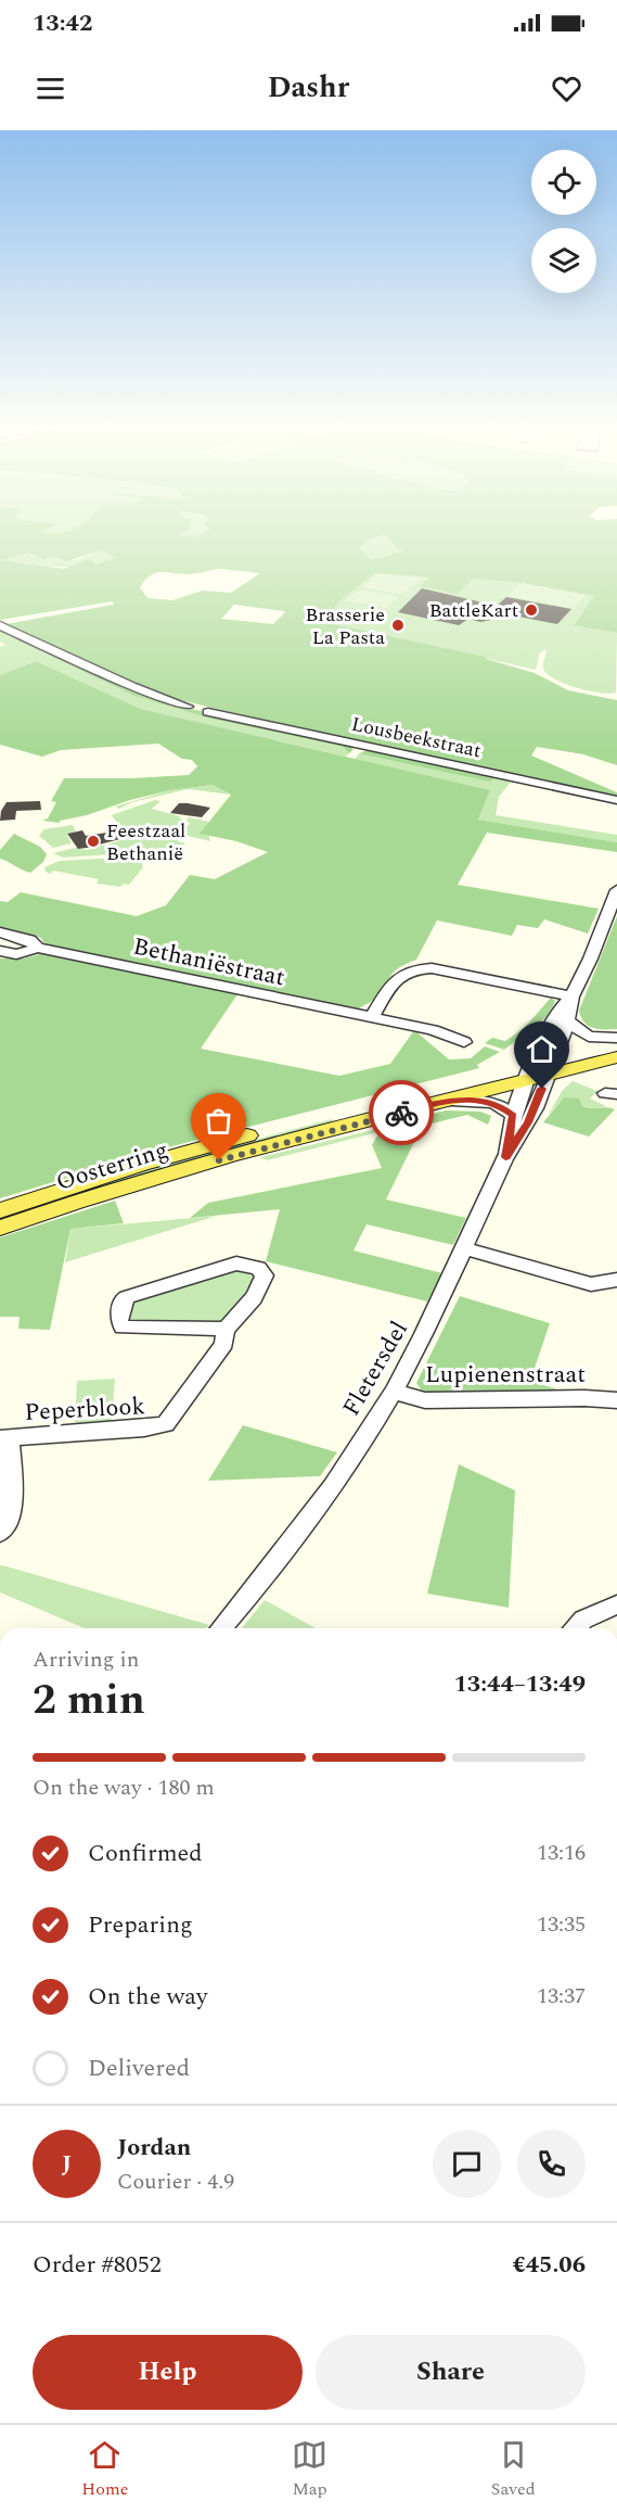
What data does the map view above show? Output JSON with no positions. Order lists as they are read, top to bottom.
{
  "streets": {
    "main road": ["Oosterring"],
    "street": [
      "Lousbeekstraat",
      "Bethaniëstraat",
      "Fletersdel",
      "Lupienenstraat",
      "Peperblook"
    ]
  },
  "crossings": [
    ["Oosterring", "Fletersdel"],
    ["Fletersdel", "Lupienenstraat"]
  ],
  "places": ["BattleKart", "Brasserie La Pasta", "Feestzaal Bethanië"],
  "page": {
    "status": "13:42",
    "header": "Dashr",
    "heading": ["2 min", "Arriving in", "13:44–13:49"],
    "panel": [
      "Jordan",
      "Courier · 4.9",
      "Order #8052",
      "€45.06"
    ],
    "bar": "On the way · 180 m",
    "list": [
      ["Confirmed", "13:16"],
      ["Preparing", "13:35"],
      ["On the way", "13:37"],
      "Delivered"
    ],
    "round": "J",
    "buttons": ["Help", "Share"],
    "tabs": ["Home", "Map", "Saved"]
  }
}
